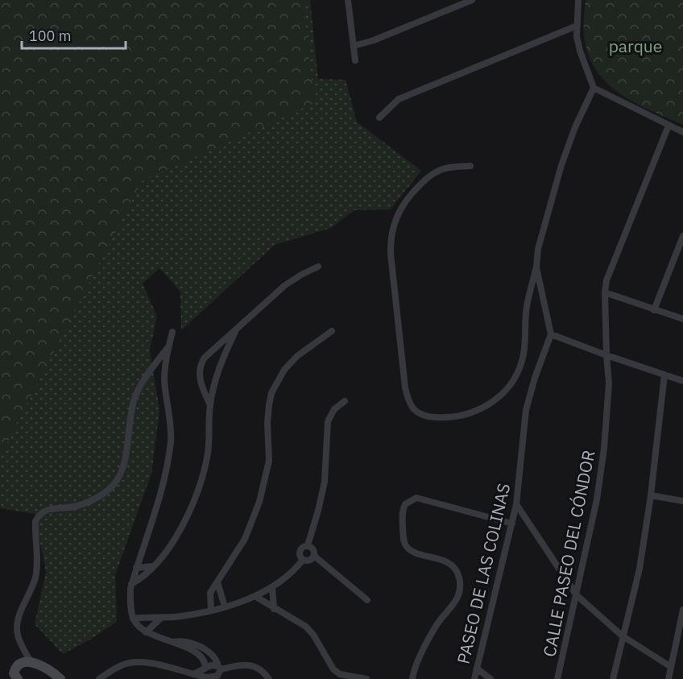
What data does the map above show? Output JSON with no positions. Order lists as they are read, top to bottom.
{
  "streets": {
    "street": ["CALLE PASEO DEL CÓNDOR", "PASEO DE LAS COLINAS"]
  },
  "parks": ["parque"],
  "scale_bar": "100 m"
}
